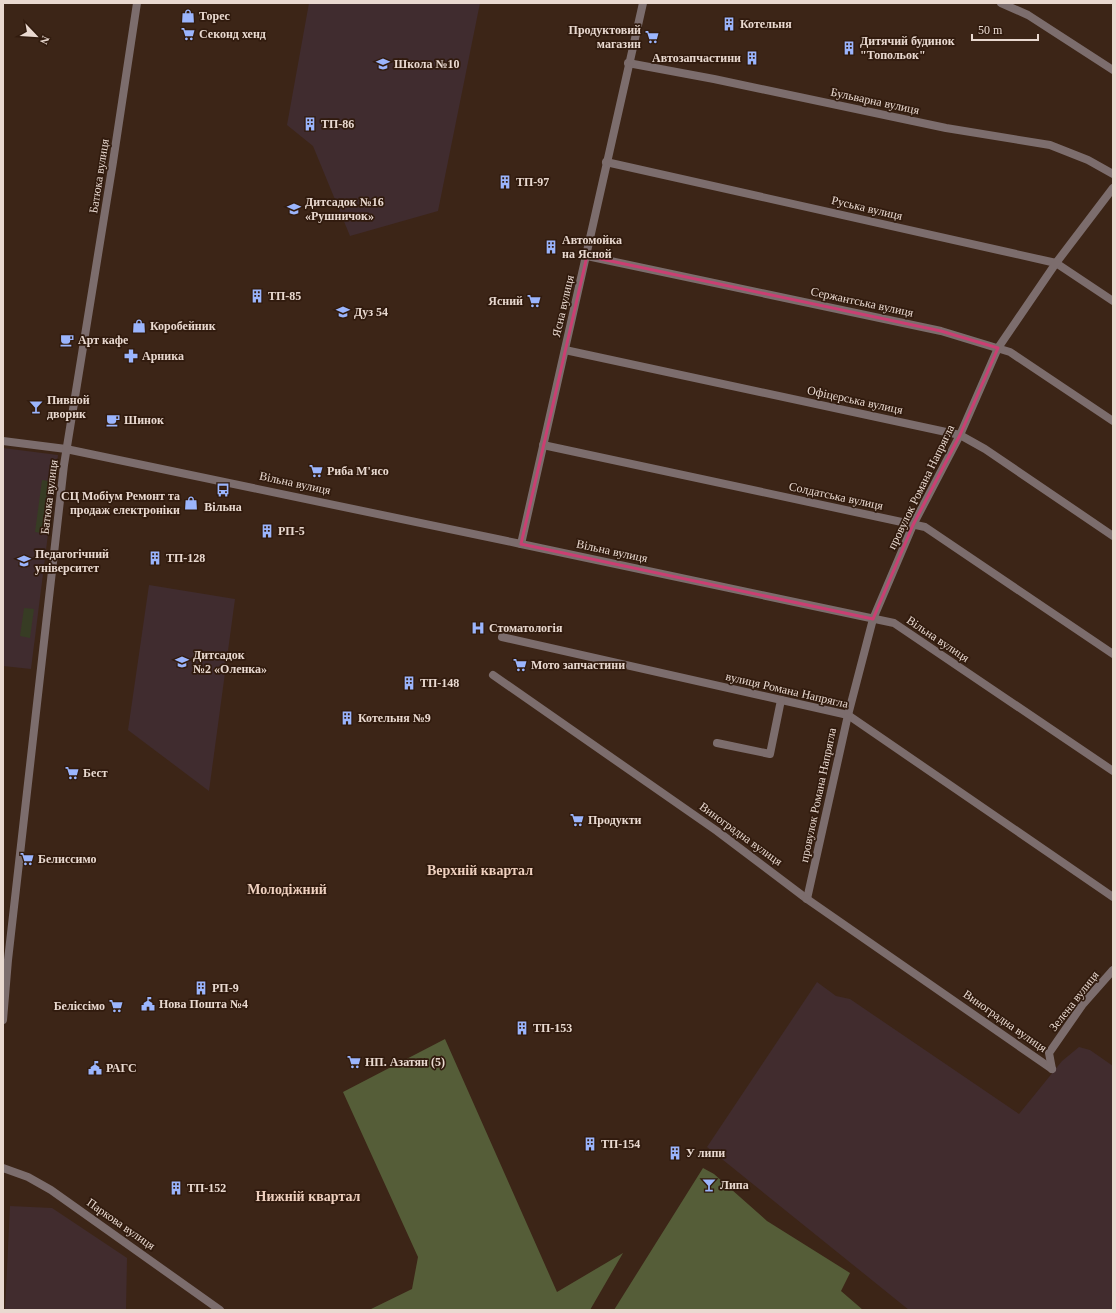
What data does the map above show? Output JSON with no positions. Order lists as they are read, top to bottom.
{
  "streets": {
    "street": [
      "Бульварна вулиця",
      "Батюка вулиця",
      "Руська вулиця",
      "Сержантська вулиця",
      "Ясна вулиця",
      "Офіцерська вулиця",
      "Вільна вулиця",
      "провулок Романа Напрягла",
      "Солдатська вулиця",
      "вулиця Романа Напрягла",
      "Виноградна вулиця",
      "Зелена вулиця",
      "Паркова вулиця"
    ]
  },
  "crossings": [
    ["Бульварна вулиця", "Ясна вулиця"],
    ["Батюка вулиця", "Вільна вулиця"],
    ["Руська вулиця", "Ясна вулиця"],
    ["Руська вулиця", "провулок Романа Напрягла"],
    ["Сержантська вулиця", "Ясна вулиця"],
    ["Сержантська вулиця", "провулок Романа Напрягла"],
    ["Ясна вулиця", "Офіцерська вулиця"],
    ["Ясна вулиця", "Вільна вулиця"],
    ["Ясна вулиця", "Солдатська вулиця"],
    ["Офіцерська вулиця", "провулок Романа Напрягла"],
    ["Вільна вулиця", "провулок Романа Напрягла"],
    ["провулок Романа Напрягла", "Солдатська вулиця"],
    ["провулок Романа Напрягла", "вулиця Романа Напрягла"],
    ["провулок Романа Напрягла", "Виноградна вулиця"],
    ["Виноградна вулиця", "Зелена вулиця"]
  ],
  "districts": ["Верхній квартал", "Молодіжний", "Нижній квартал"],
  "places": {
    "shop": ["Торес", "Коробейник", "СЦ Мобіум Ремонт та продаж електроніки"],
    "building": [
      "Котельня",
      "Дитячий будинок \"Топольок\"",
      "Автозапчастини",
      "ТП-86",
      "ТП-97",
      "Автомойка на Ясной",
      "ТП-85",
      "РП-5",
      "ТП-128",
      "ТП-148",
      "Котельня №9",
      "РП-9",
      "ТП-153",
      "ТП-154",
      "У липи",
      "ТП-152"
    ],
    "supermarket": [
      "Секонд хенд",
      "Продуктовий магазин",
      "Ясний",
      "Риба М'ясо",
      "Мото запчастини",
      "Бест",
      "Продукти",
      "Белиссимо",
      "Беліссімо",
      "НП. Азатян (5)"
    ],
    "school or university": [
      "Школа №10",
      "Дитсадок №16 «Рушничок»",
      "Дуз 54",
      "Педагогічний університет",
      "Дитсадок №2 «Оленка»"
    ],
    "cafe": ["Арт кафе", "Шинок"],
    "pharmacy": ["Арника"],
    "bar": ["Пивной дворик", "Липа"],
    "bus stop": ["Вільна"],
    "hospital": ["Стоматологія"],
    "public building": ["Нова Пошта №4", "РАГС"]
  },
  "scale_bar": "50 m",
  "north": "bottom right"
}
